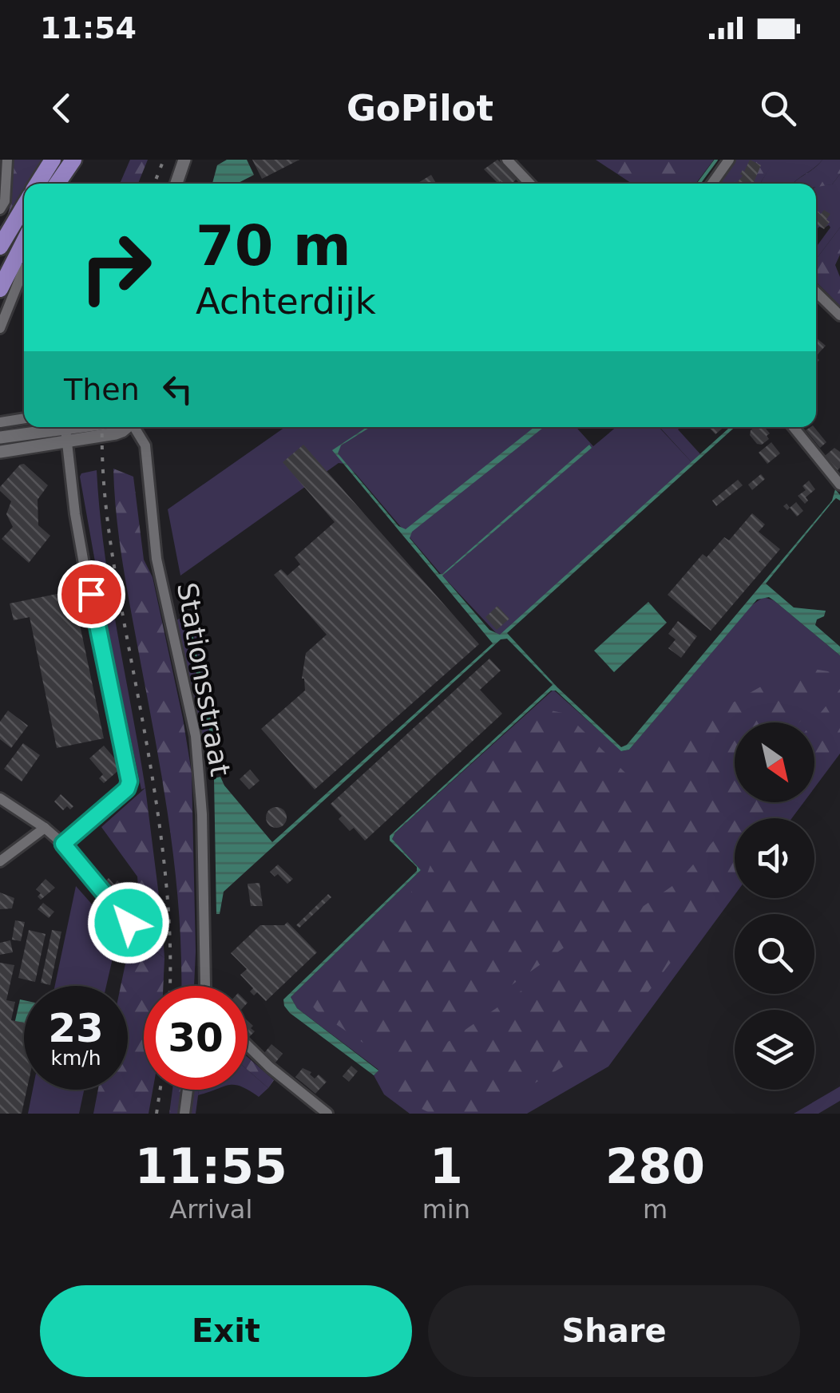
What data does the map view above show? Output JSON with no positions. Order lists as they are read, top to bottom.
{
  "streets": {
    "street": ["Stationsstraat"]
  },
  "north": "bottom right",
  "page": {
    "status": "11:54",
    "header": "GoPilot",
    "turn": ["70 m", "Achterdijk"],
    "then": "Then",
    "speed": "23 km/h",
    "limit": "30",
    "eta": [
      "11:55",
      "Arrival",
      "1",
      "min",
      "280",
      "m"
    ],
    "buttons": ["Exit", "Share"]
  }
}
